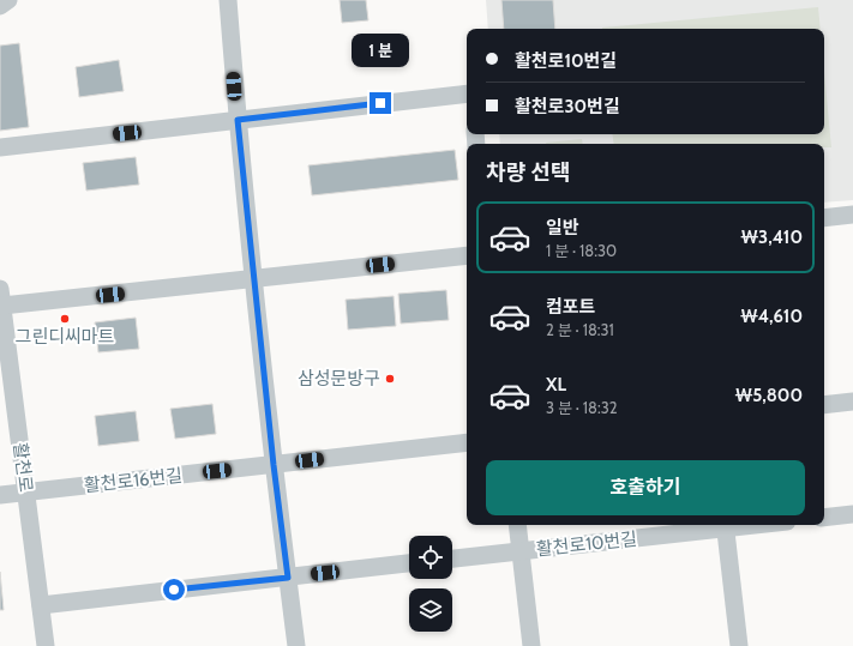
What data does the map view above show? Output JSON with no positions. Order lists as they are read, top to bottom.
{
  "streets": {
    "street": ["활천로", "활천로16번길", "활천로10번길"]
  },
  "crossings": [
    ["활천로", "활천로16번길"]
  ],
  "places": ["그린디씨마트", "삼성문방구"],
  "page": {
    "banner": ["활천로10번길", "활천로30번길"],
    "bubble": "1 분",
    "heading": "차량 선택",
    "list": [
      {
        "name": "일반",
        "note": "1 분 · 18:30",
        "value": "₩3,410"
      },
      {
        "name": "컴포트",
        "note": "2 분 · 18:31",
        "value": "₩4,610"
      },
      {
        "name": "XL",
        "note": "3 분 · 18:32",
        "value": "₩5,800"
      }
    ],
    "buttons": "호출하기"
  }
}
